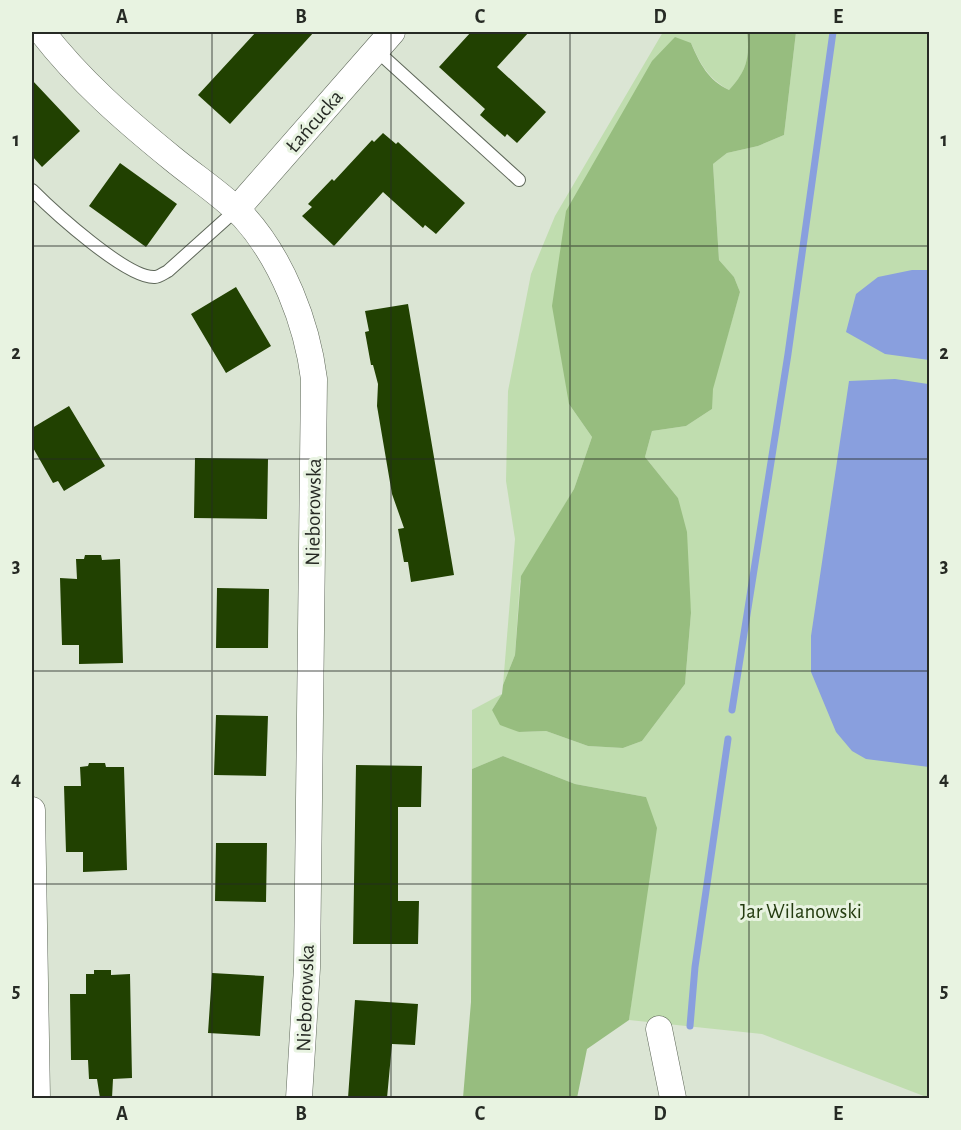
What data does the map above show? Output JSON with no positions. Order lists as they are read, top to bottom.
{
  "streets": {
    "street": ["Łańcucka", "Nieborowska"]
  },
  "crossings": [
    ["Łańcucka", "Nieborowska"]
  ],
  "parks": ["Jar Wilanowski"],
  "grid": {
    "columns": [
      "A",
      "B",
      "C",
      "D",
      "E"
    ],
    "rows": [
      "1",
      "2",
      "3",
      "4",
      "5"
    ]
  }
}
